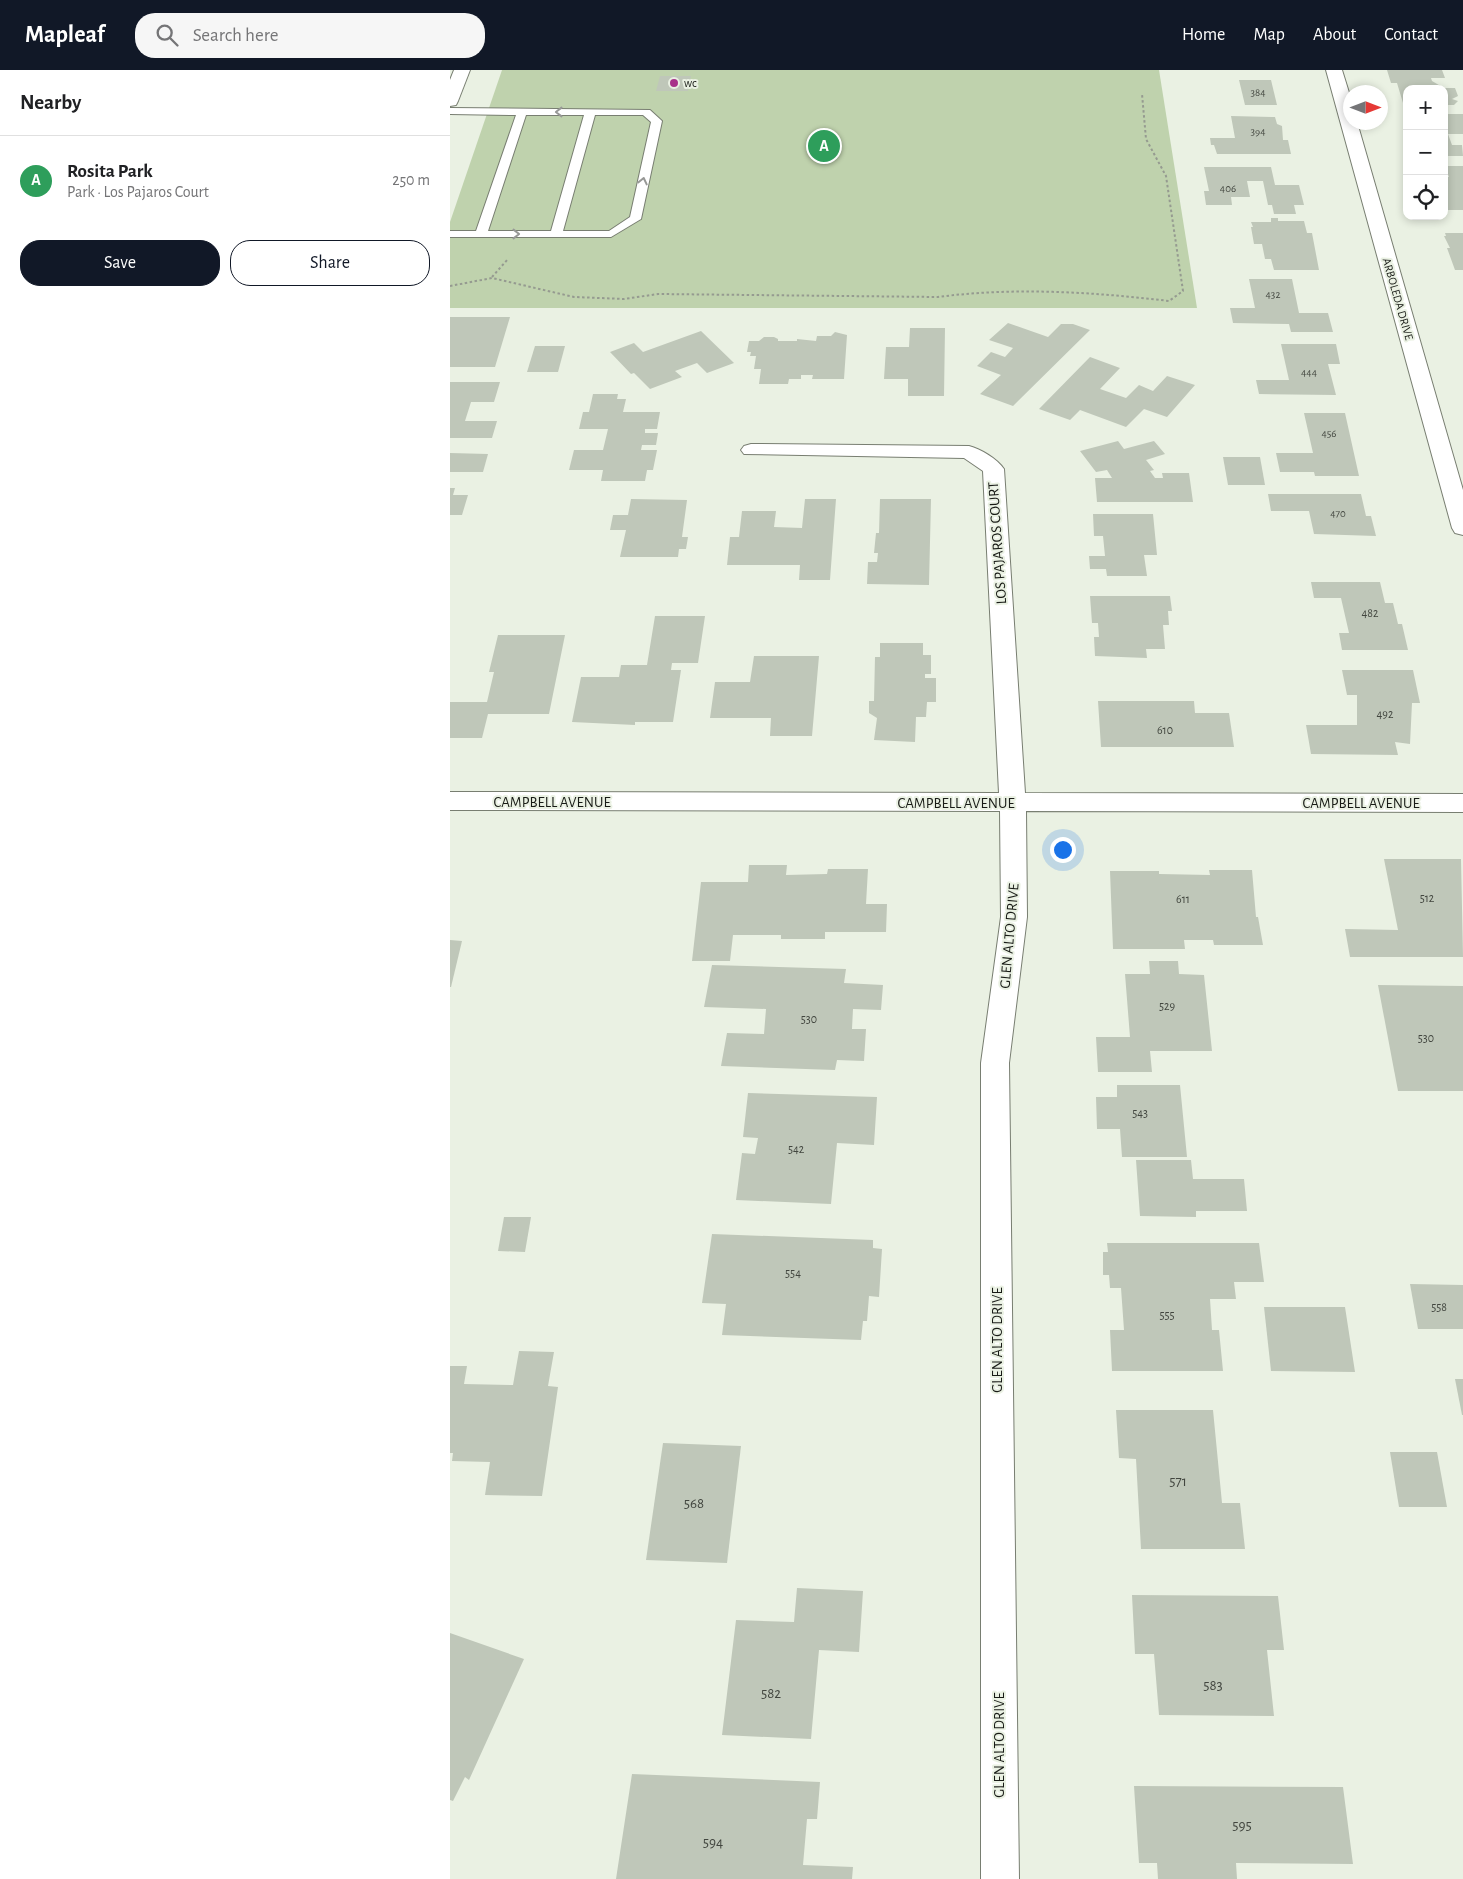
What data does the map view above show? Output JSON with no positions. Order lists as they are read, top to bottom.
{
  "streets": {
    "street": [
      "ARBOLEDA DRIVE",
      "LOS PAJAROS COURT",
      "CAMPBELL AVENUE",
      "GLEN ALTO DRIVE"
    ]
  },
  "crossings": [
    ["LOS PAJAROS COURT", "CAMPBELL AVENUE"],
    ["LOS PAJAROS COURT", "GLEN ALTO DRIVE"],
    ["CAMPBELL AVENUE", "GLEN ALTO DRIVE"]
  ],
  "places": ["wc"],
  "house_numbers": [
    "384",
    "394",
    "406",
    "432",
    "444",
    "456",
    "470",
    "482",
    "492",
    "610",
    "512",
    "611",
    "529",
    "530",
    "530",
    "543",
    "542",
    "554",
    "558",
    "555",
    "571",
    "568",
    "583",
    "582",
    "595",
    "594"
  ],
  "north": "right",
  "page": {
    "header": "Mapleaf",
    "search": "Search here",
    "nav": [
      "Home",
      "Map",
      "About",
      "Contact"
    ],
    "heading": "Nearby",
    "map_buttons": ["+", "−"],
    "pins": "A",
    "list": [
      {
        "mark": "A",
        "name": "Rosita Park",
        "note": "Park · Los Pajaros Court",
        "value": "250 m"
      }
    ],
    "buttons": ["Save", "Share"]
  }
}
